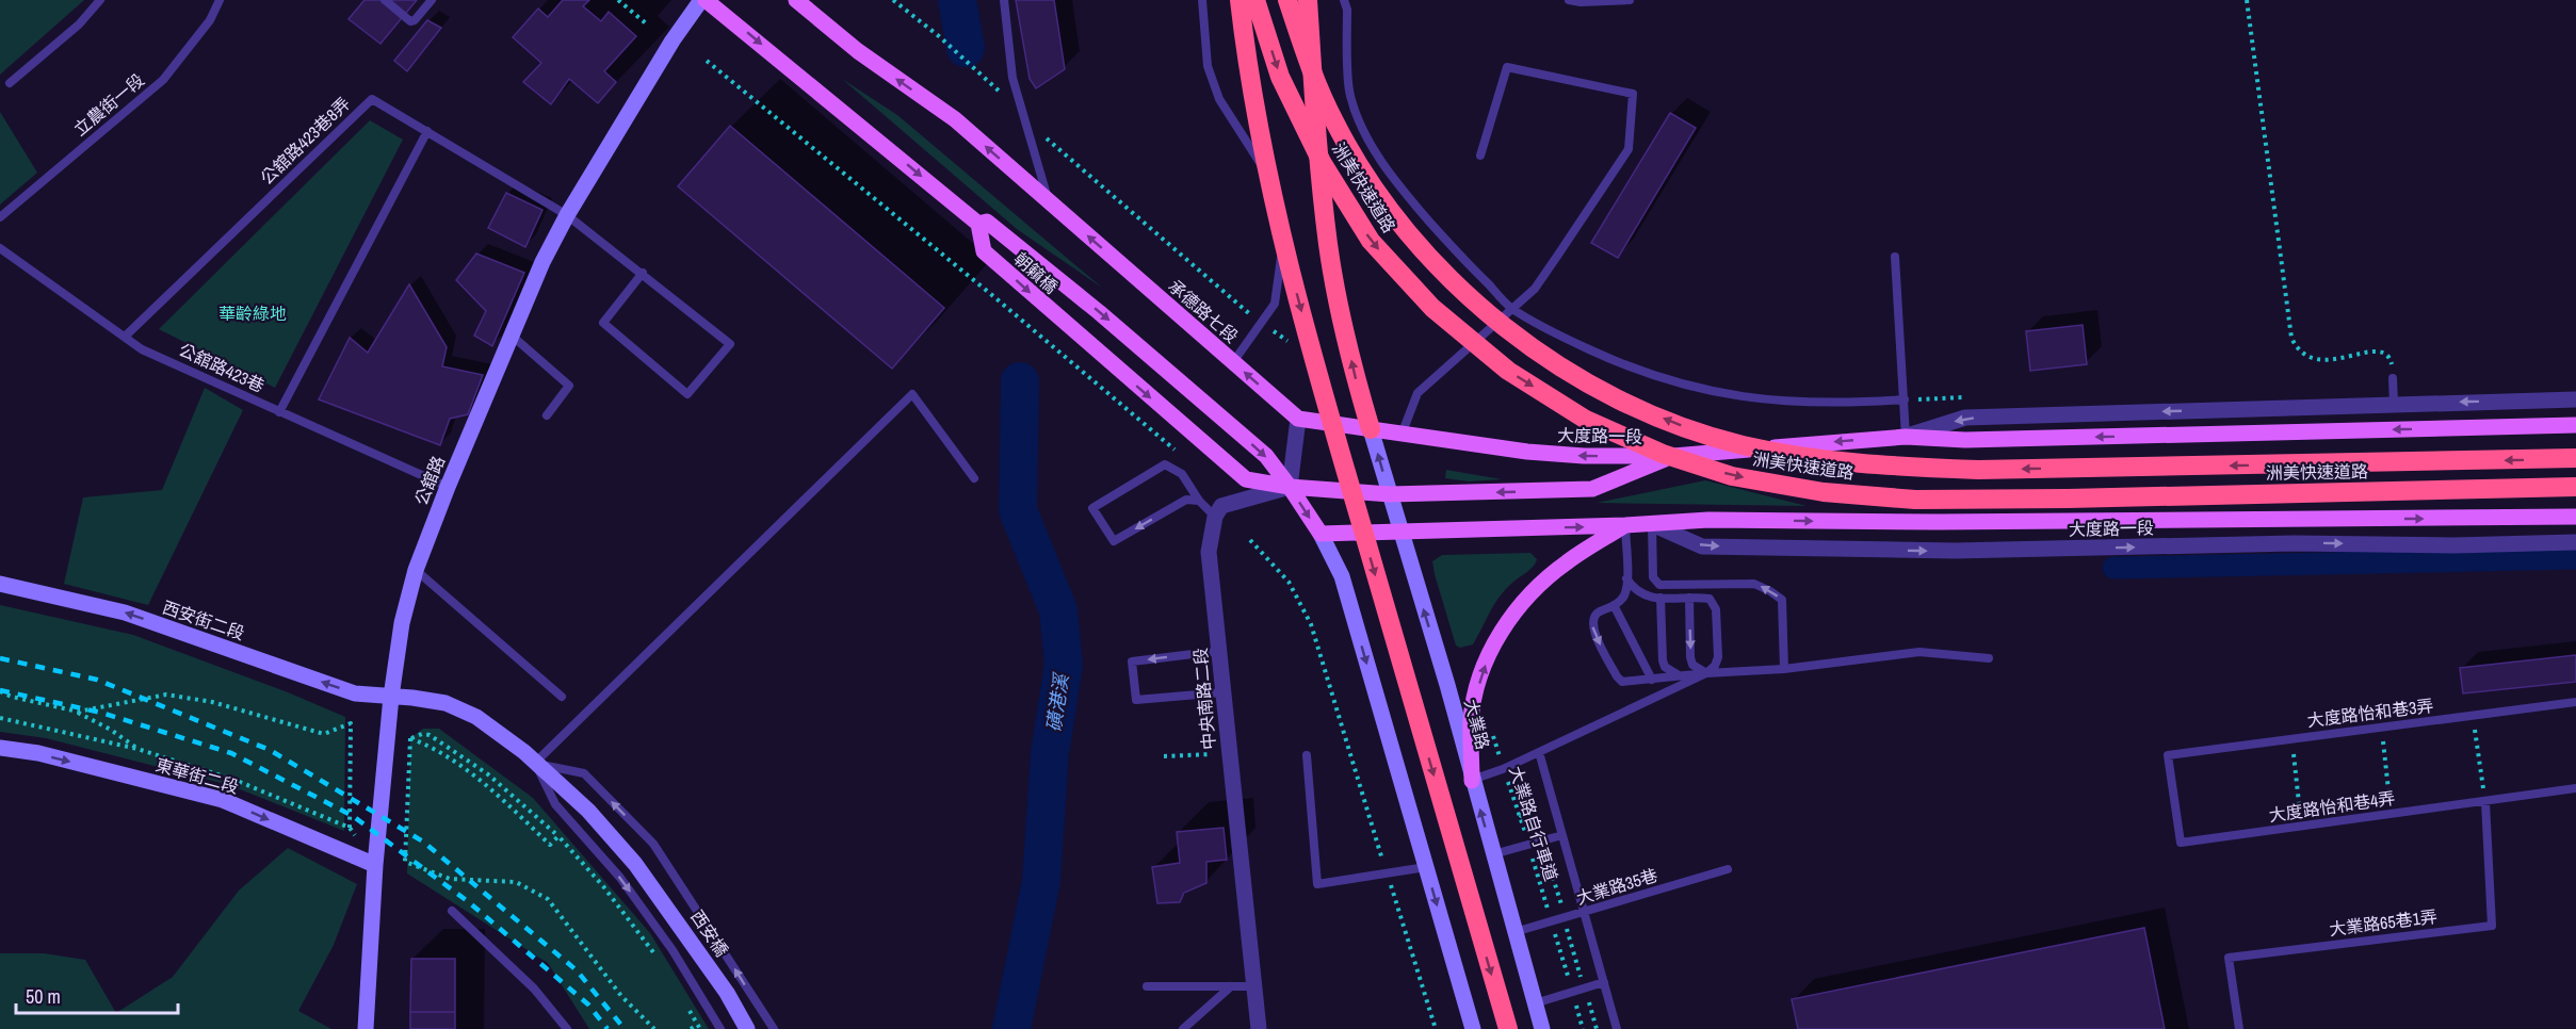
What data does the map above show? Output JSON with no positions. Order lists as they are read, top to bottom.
{
  "streets": {
    "highway": ["洲美快速道路"],
    "main road": ["朝籟橋", "承德路七段", "大度路一段"],
    "street": [
      "公舘路",
      "西安街二段",
      "中央南路二段",
      "大業路",
      "東華街二段",
      "西安橋"
    ],
    "lane": [
      "立農街一段",
      "公舘路423巷8弄",
      "公舘路423巷",
      "大度路怡和巷3弄",
      "大度路怡和巷4弄",
      "大業路35巷",
      "大業路65巷1弄"
    ],
    "path": ["大業路自行車道"]
  },
  "crossings": [
    ["公舘路423巷8弄", "公舘路423巷"],
    ["公舘路423巷8弄", "公舘路"],
    ["公舘路423巷", "公舘路"],
    ["大度路一段", "大業路"],
    ["公舘路", "西安街二段"],
    ["公舘路", "東華街二段"],
    ["西安街二段", "西安橋"],
    ["大度路怡和巷3弄", "大度路怡和巷4弄"],
    ["大業路", "大業路35巷"],
    ["大度路怡和巷4弄", "大業路65巷1弄"],
    ["大業路自行車道", "大業路35巷"]
  ],
  "one_way": ["朝籟橋", "西安街二段", "東華街二段"],
  "water": ["磺港溪"],
  "parks": ["華齡綠地"],
  "scale_bar": "50 m"
}
